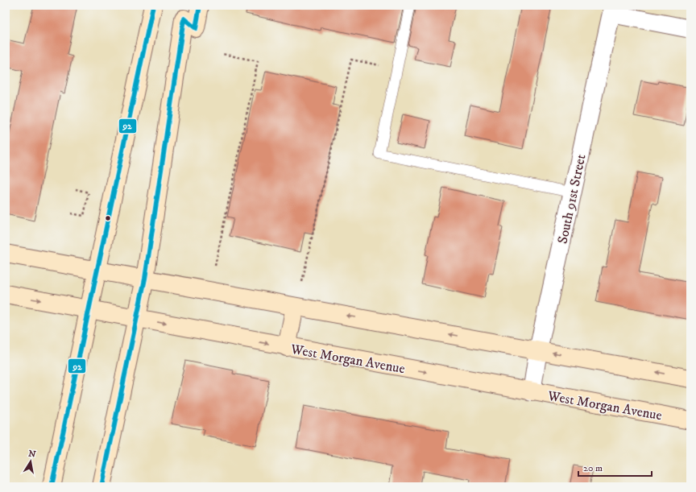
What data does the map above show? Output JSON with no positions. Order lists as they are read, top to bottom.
{
  "streets": {
    "street": ["South 91st Street", "West Morgan Avenue"]
  },
  "crossings": [
    ["South 91st Street", "West Morgan Avenue"]
  ],
  "lines": ["transit line 92"],
  "scale_bar": "20 m",
  "north": "top"
}
